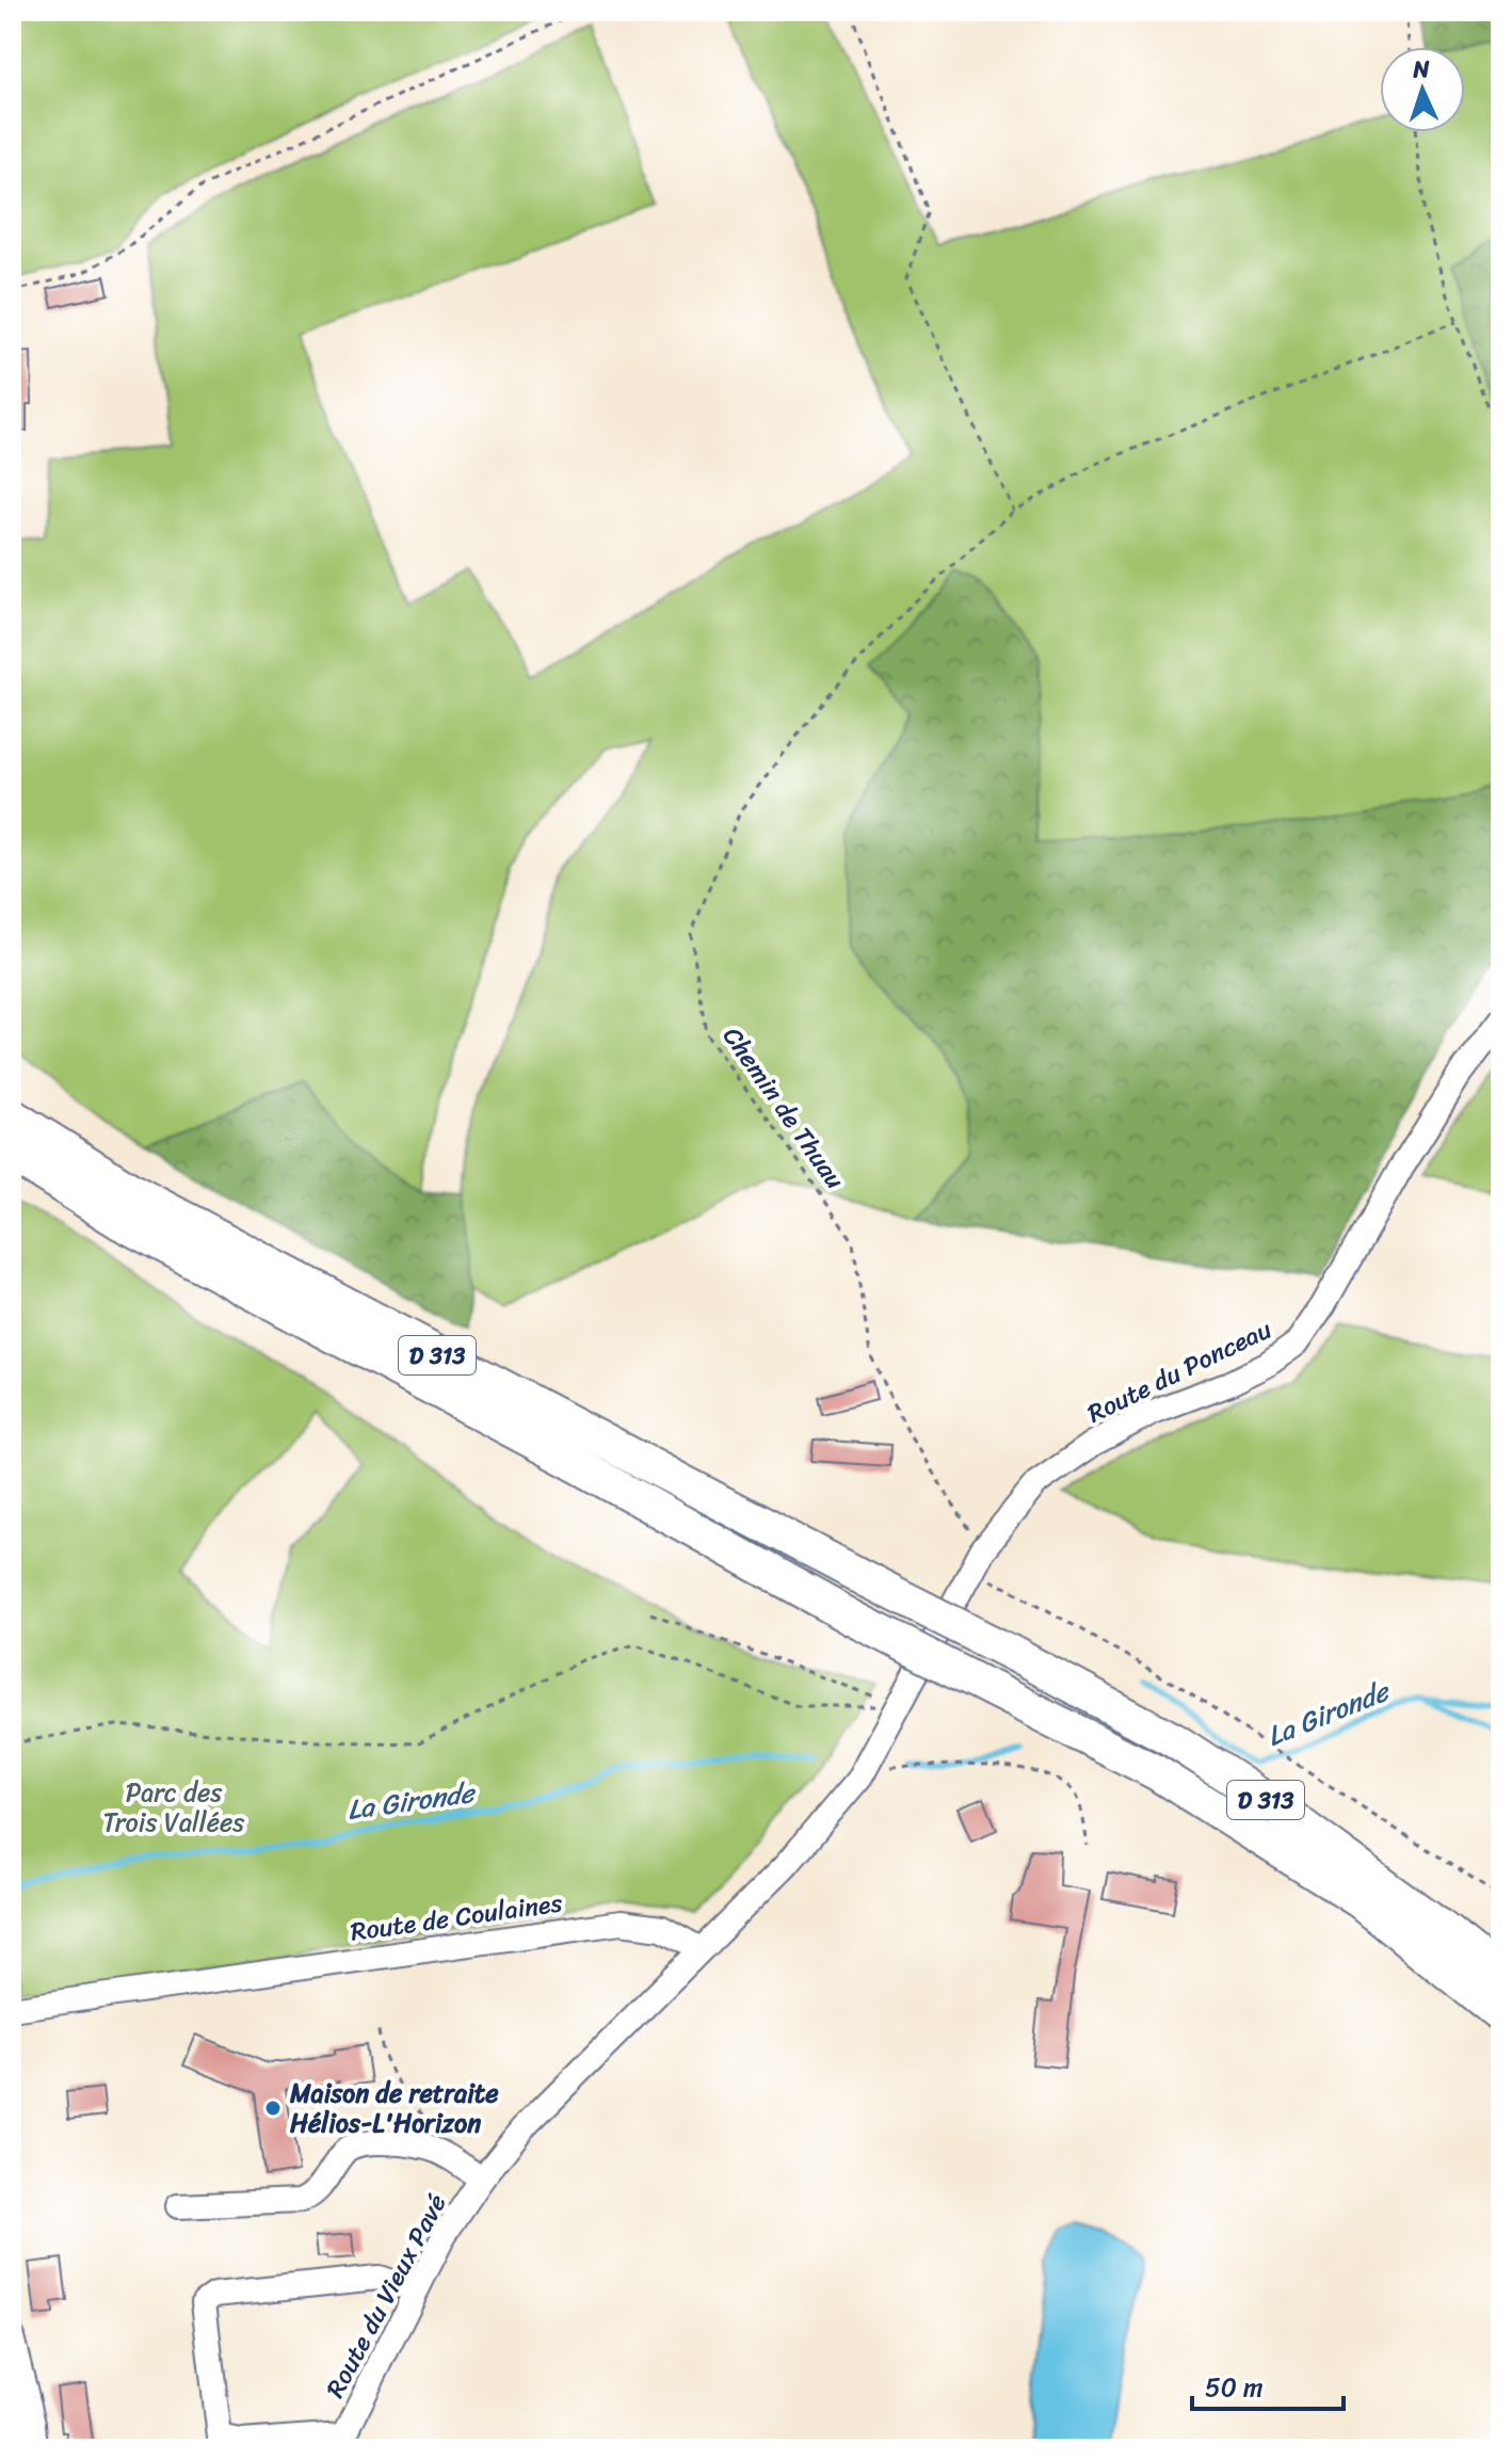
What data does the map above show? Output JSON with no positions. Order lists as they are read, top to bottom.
{
  "streets": {
    "highway": ["D 313"],
    "street": ["Route du Ponceau", "Route de Coulaines", "Route du Vieux Pavé"],
    "path": ["Chemin de Thuau"]
  },
  "crossings": [
    ["Chemin de Thuau", "Route du Ponceau"],
    ["Route du Ponceau", "Route de Coulaines"],
    ["Route du Ponceau", "Route du Vieux Pavé"],
    ["Route de Coulaines", "Route du Vieux Pavé"]
  ],
  "water": ["La Gironde"],
  "parks": ["Parc des Trois Vallées"],
  "places": ["Maison de retraite Hélios-L'Horizon"],
  "scale_bar": "50 m",
  "north": "top"
}
